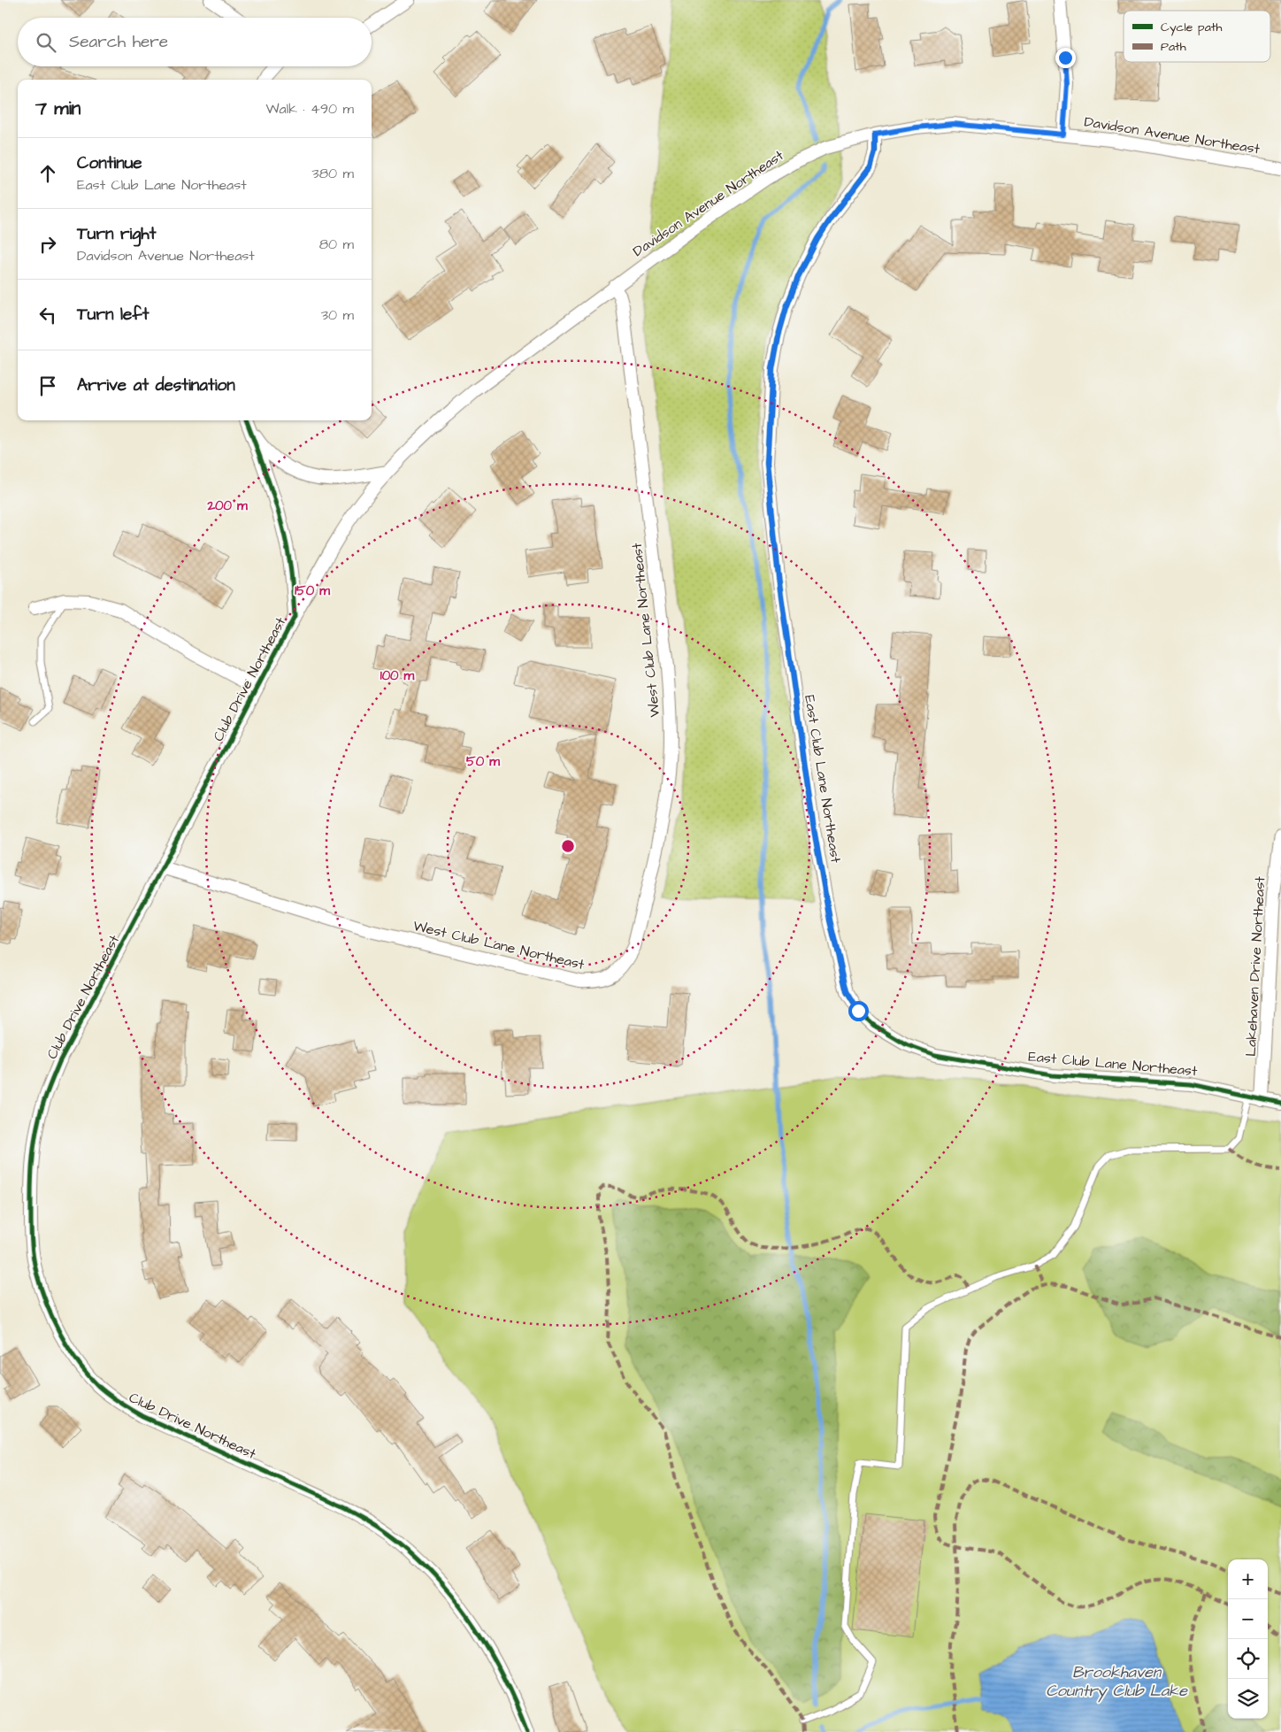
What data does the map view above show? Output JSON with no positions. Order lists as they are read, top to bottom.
{
  "streets": {
    "street": [
      "Davidson Avenue Northeast",
      "West Club Lane Northeast",
      "Club Drive Northeast",
      "East Club Lane Northeast",
      "Lakehaven Drive Northeast"
    ]
  },
  "crossings": [
    ["Davidson Avenue Northeast", "West Club Lane Northeast"],
    ["Davidson Avenue Northeast", "Club Drive Northeast"],
    ["Davidson Avenue Northeast", "East Club Lane Northeast"],
    ["West Club Lane Northeast", "Club Drive Northeast"],
    ["East Club Lane Northeast", "Lakehaven Drive Northeast"]
  ],
  "water": ["Brookhaven Country Club Lake"],
  "legend": ["Cycle path", "Path"],
  "page": {
    "search": "Search here",
    "heading": ["7 min", "Walk · 490 m"],
    "list": [
      ["Continue", "East Club Lane Northeast", "380 m"],
      ["Turn right", "Davidson Avenue Northeast", "80 m"],
      ["Turn left", "30 m"],
      "Arrive at destination"
    ],
    "map_buttons": ["+", "−"]
  },
  "rings": [
    "200 m",
    "150 m",
    "100 m",
    "50 m"
  ]
}
